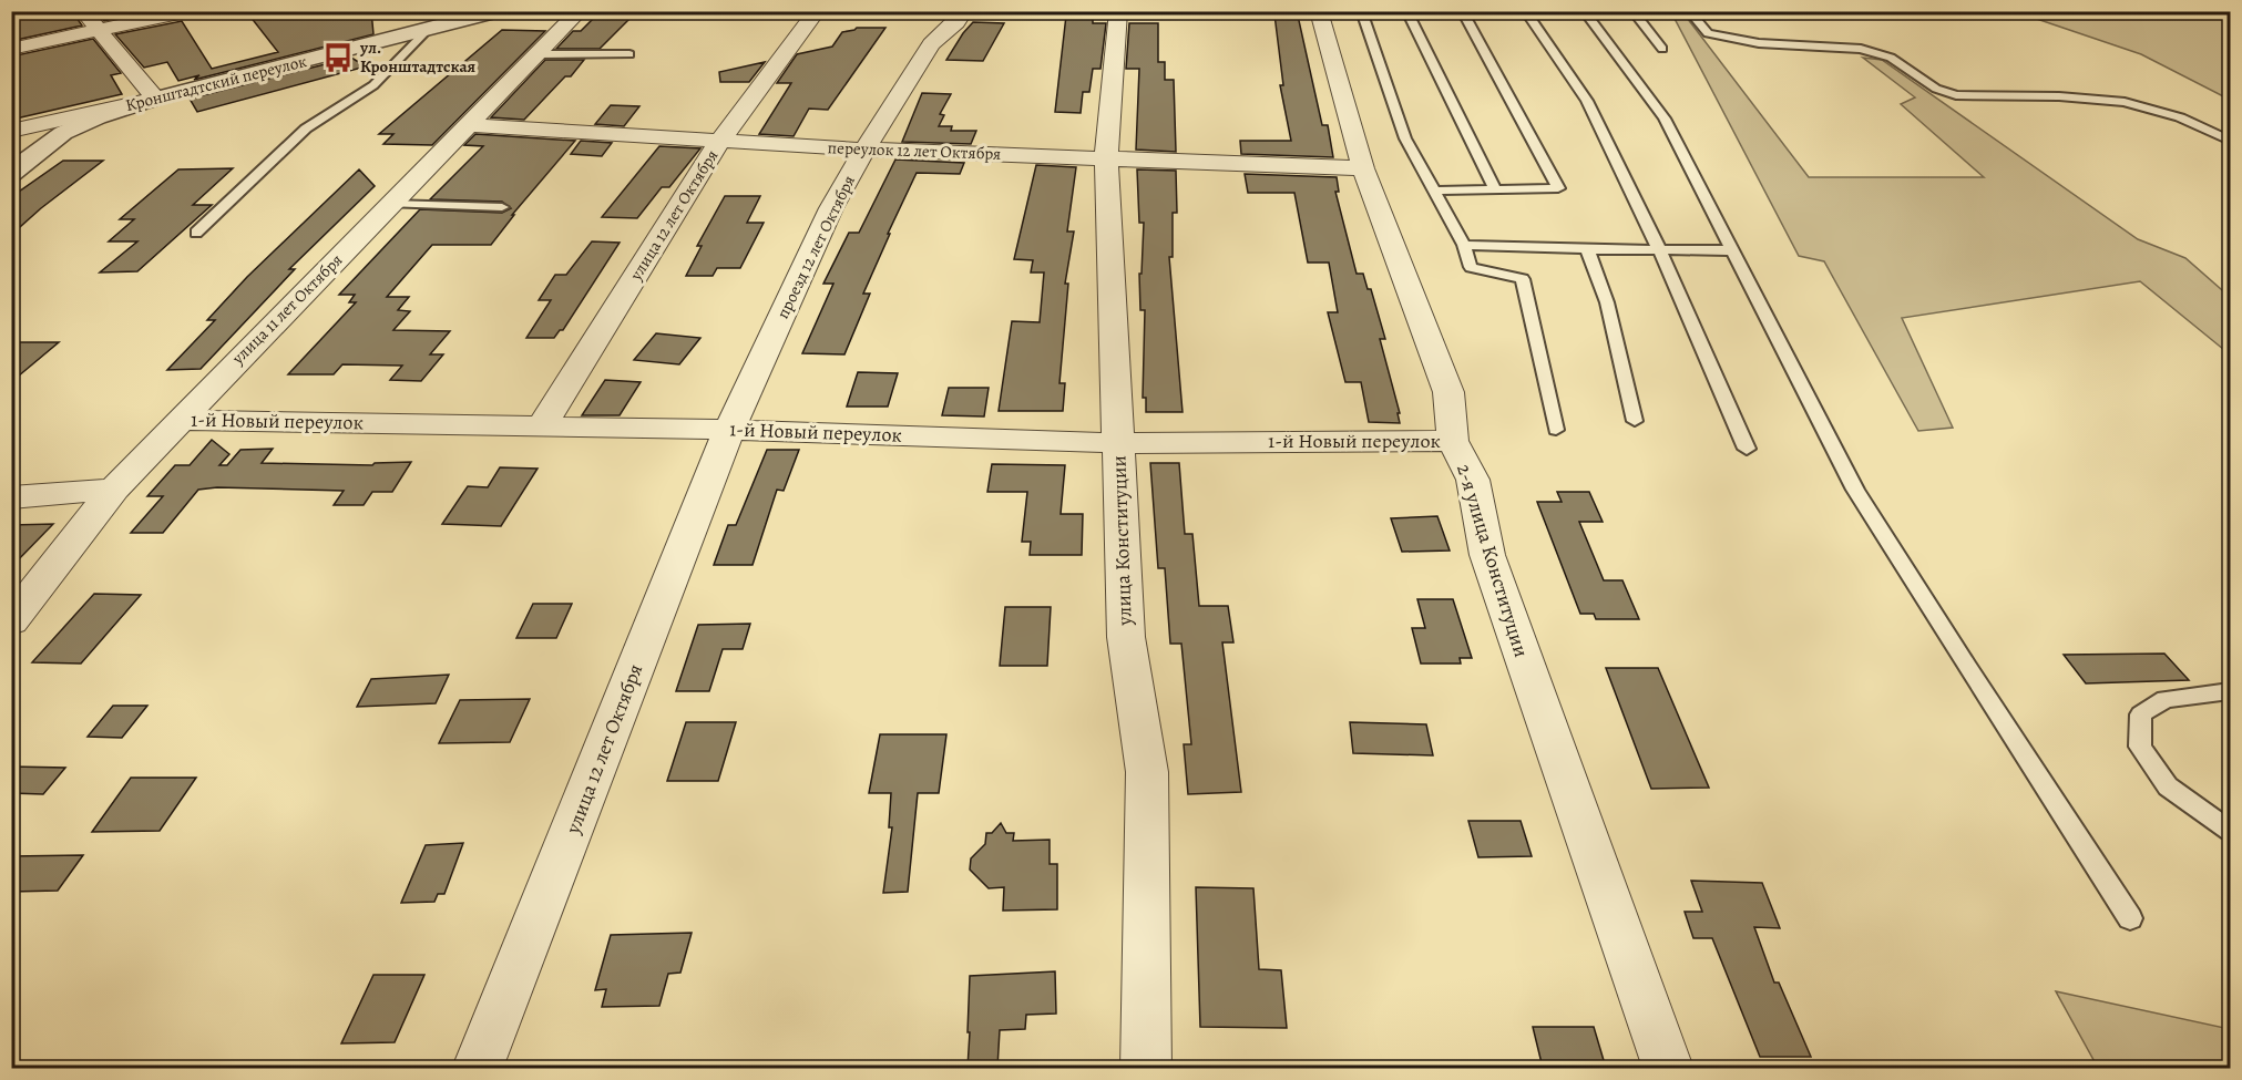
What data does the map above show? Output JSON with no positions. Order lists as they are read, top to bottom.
{
  "streets": {
    "street": [
      "Кронштадтский переулок",
      "переулок 12 лет Октября",
      "улица 12 лет Октября",
      "проезд 12 лет Октября",
      "улица 11 лет Октября",
      "1-й Новый переулок",
      "улица Конституции",
      "2-я улица Конституции"
    ]
  },
  "crossings": [
    ["переулок 12 лет Октября", "улица 12 лет Октября"],
    ["переулок 12 лет Октября", "проезд 12 лет Октября"],
    ["переулок 12 лет Октября", "улица 11 лет Октября"],
    ["переулок 12 лет Октября", "улица Конституции"],
    ["переулок 12 лет Октября", "2-я улица Конституции"],
    ["улица 12 лет Октября", "проезд 12 лет Октября"],
    ["улица 12 лет Октября", "1-й Новый переулок"],
    ["проезд 12 лет Октября", "1-й Новый переулок"],
    ["улица 11 лет Октября", "1-й Новый переулок"],
    ["1-й Новый переулок", "улица Конституции"],
    ["1-й Новый переулок", "2-я улица Конституции"]
  ],
  "places": {
    "bus stop": ["ул. Кронштадтская"]
  }
}
